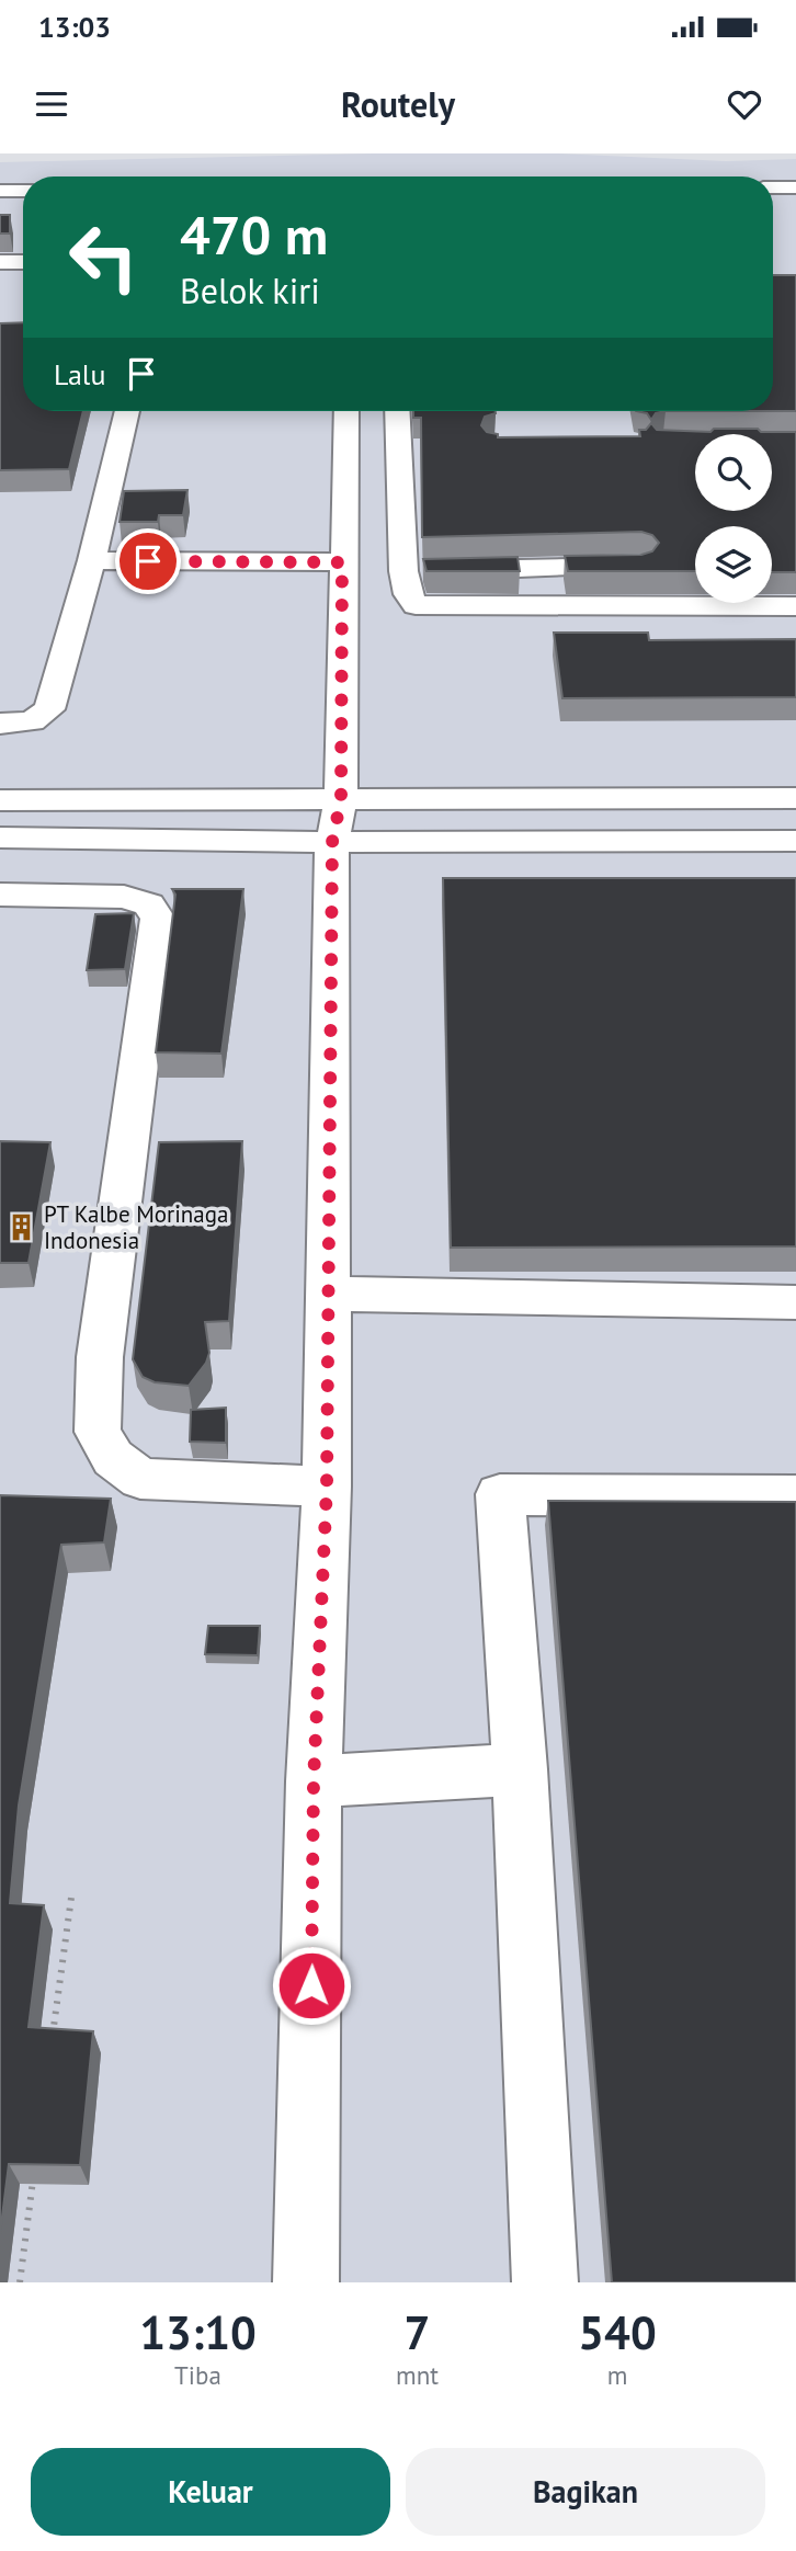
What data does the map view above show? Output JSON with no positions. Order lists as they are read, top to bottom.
{
  "places": {
    "building": ["PT Kalbe Morinaga Indonesia"]
  },
  "page": {
    "status": "13:03",
    "header": "Routely",
    "turn": ["470 m", "Belok kiri"],
    "then": "Lalu",
    "eta": [
      "13:10",
      "Tiba",
      "7",
      "mnt",
      "540",
      "m"
    ],
    "buttons": ["Keluar", "Bagikan"]
  }
}
